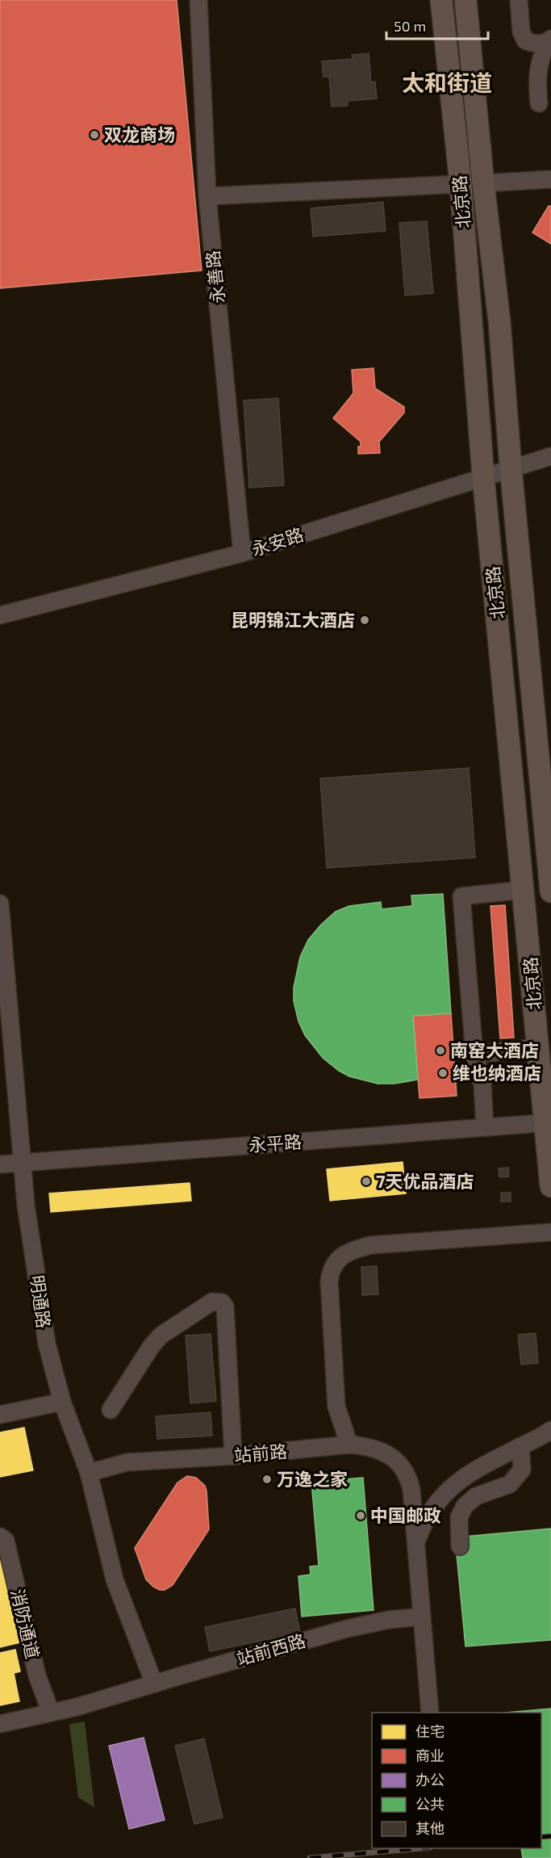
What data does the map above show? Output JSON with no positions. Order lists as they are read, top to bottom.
{
  "streets": {
    "main road": ["北京路"],
    "street": [
      "永善路",
      "永安路",
      "永平路",
      "明通路",
      "站前路",
      "消防通道",
      "站前西路"
    ]
  },
  "crossings": [
    ["北京路", "永安路"],
    ["北京路", "永平路"],
    ["永善路", "永安路"],
    ["永平路", "明通路"],
    ["明通路", "站前路"],
    ["明通路", "站前西路"],
    ["消防通道", "站前西路"]
  ],
  "districts": ["太和街道"],
  "places": [
    "双龙商场",
    "昆明锦江大酒店",
    "南窑大酒店",
    "维也纳酒店",
    "7天优品酒店",
    "万逸之家",
    "中国邮政"
  ],
  "legend": [
    "住宅",
    "商业",
    "办公",
    "公共",
    "其他"
  ],
  "scale_bar": "50 m"
}
